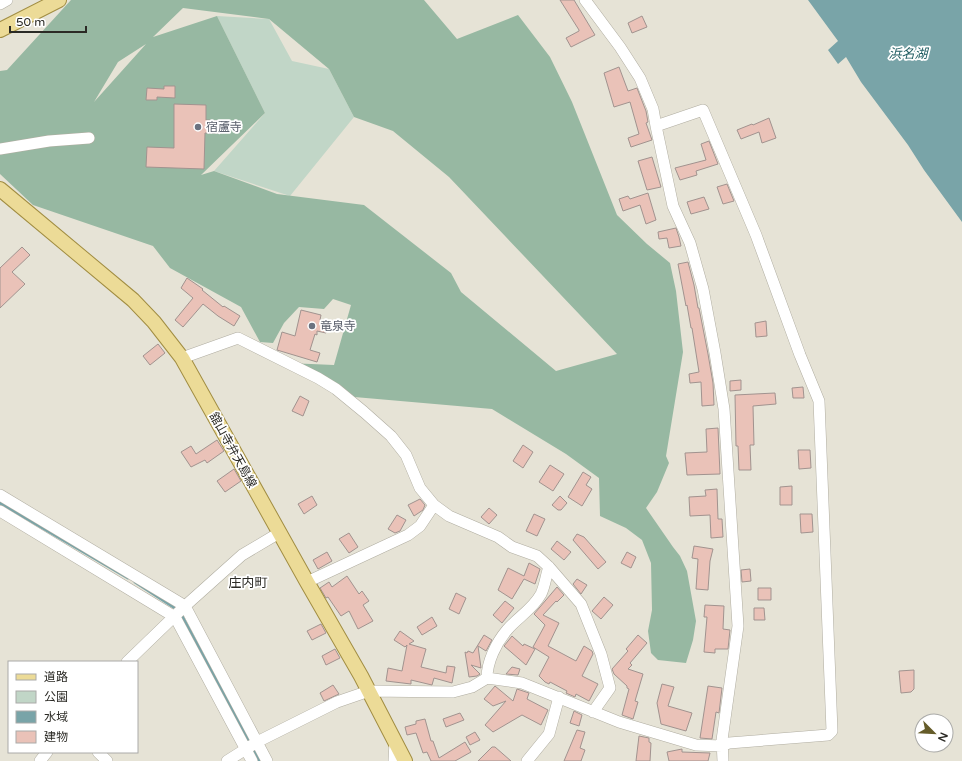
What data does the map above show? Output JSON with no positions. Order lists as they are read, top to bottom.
{
  "streets": {
    "main road": ["舘山寺弁天島線"]
  },
  "districts": ["庄内町"],
  "water": ["浜名湖"],
  "places": ["宿蘆寺", "竜泉寺"],
  "legend": [
    "道路",
    "公園",
    "水域",
    "建物"
  ],
  "scale_bar": "50 m",
  "north": "bottom right"
}
